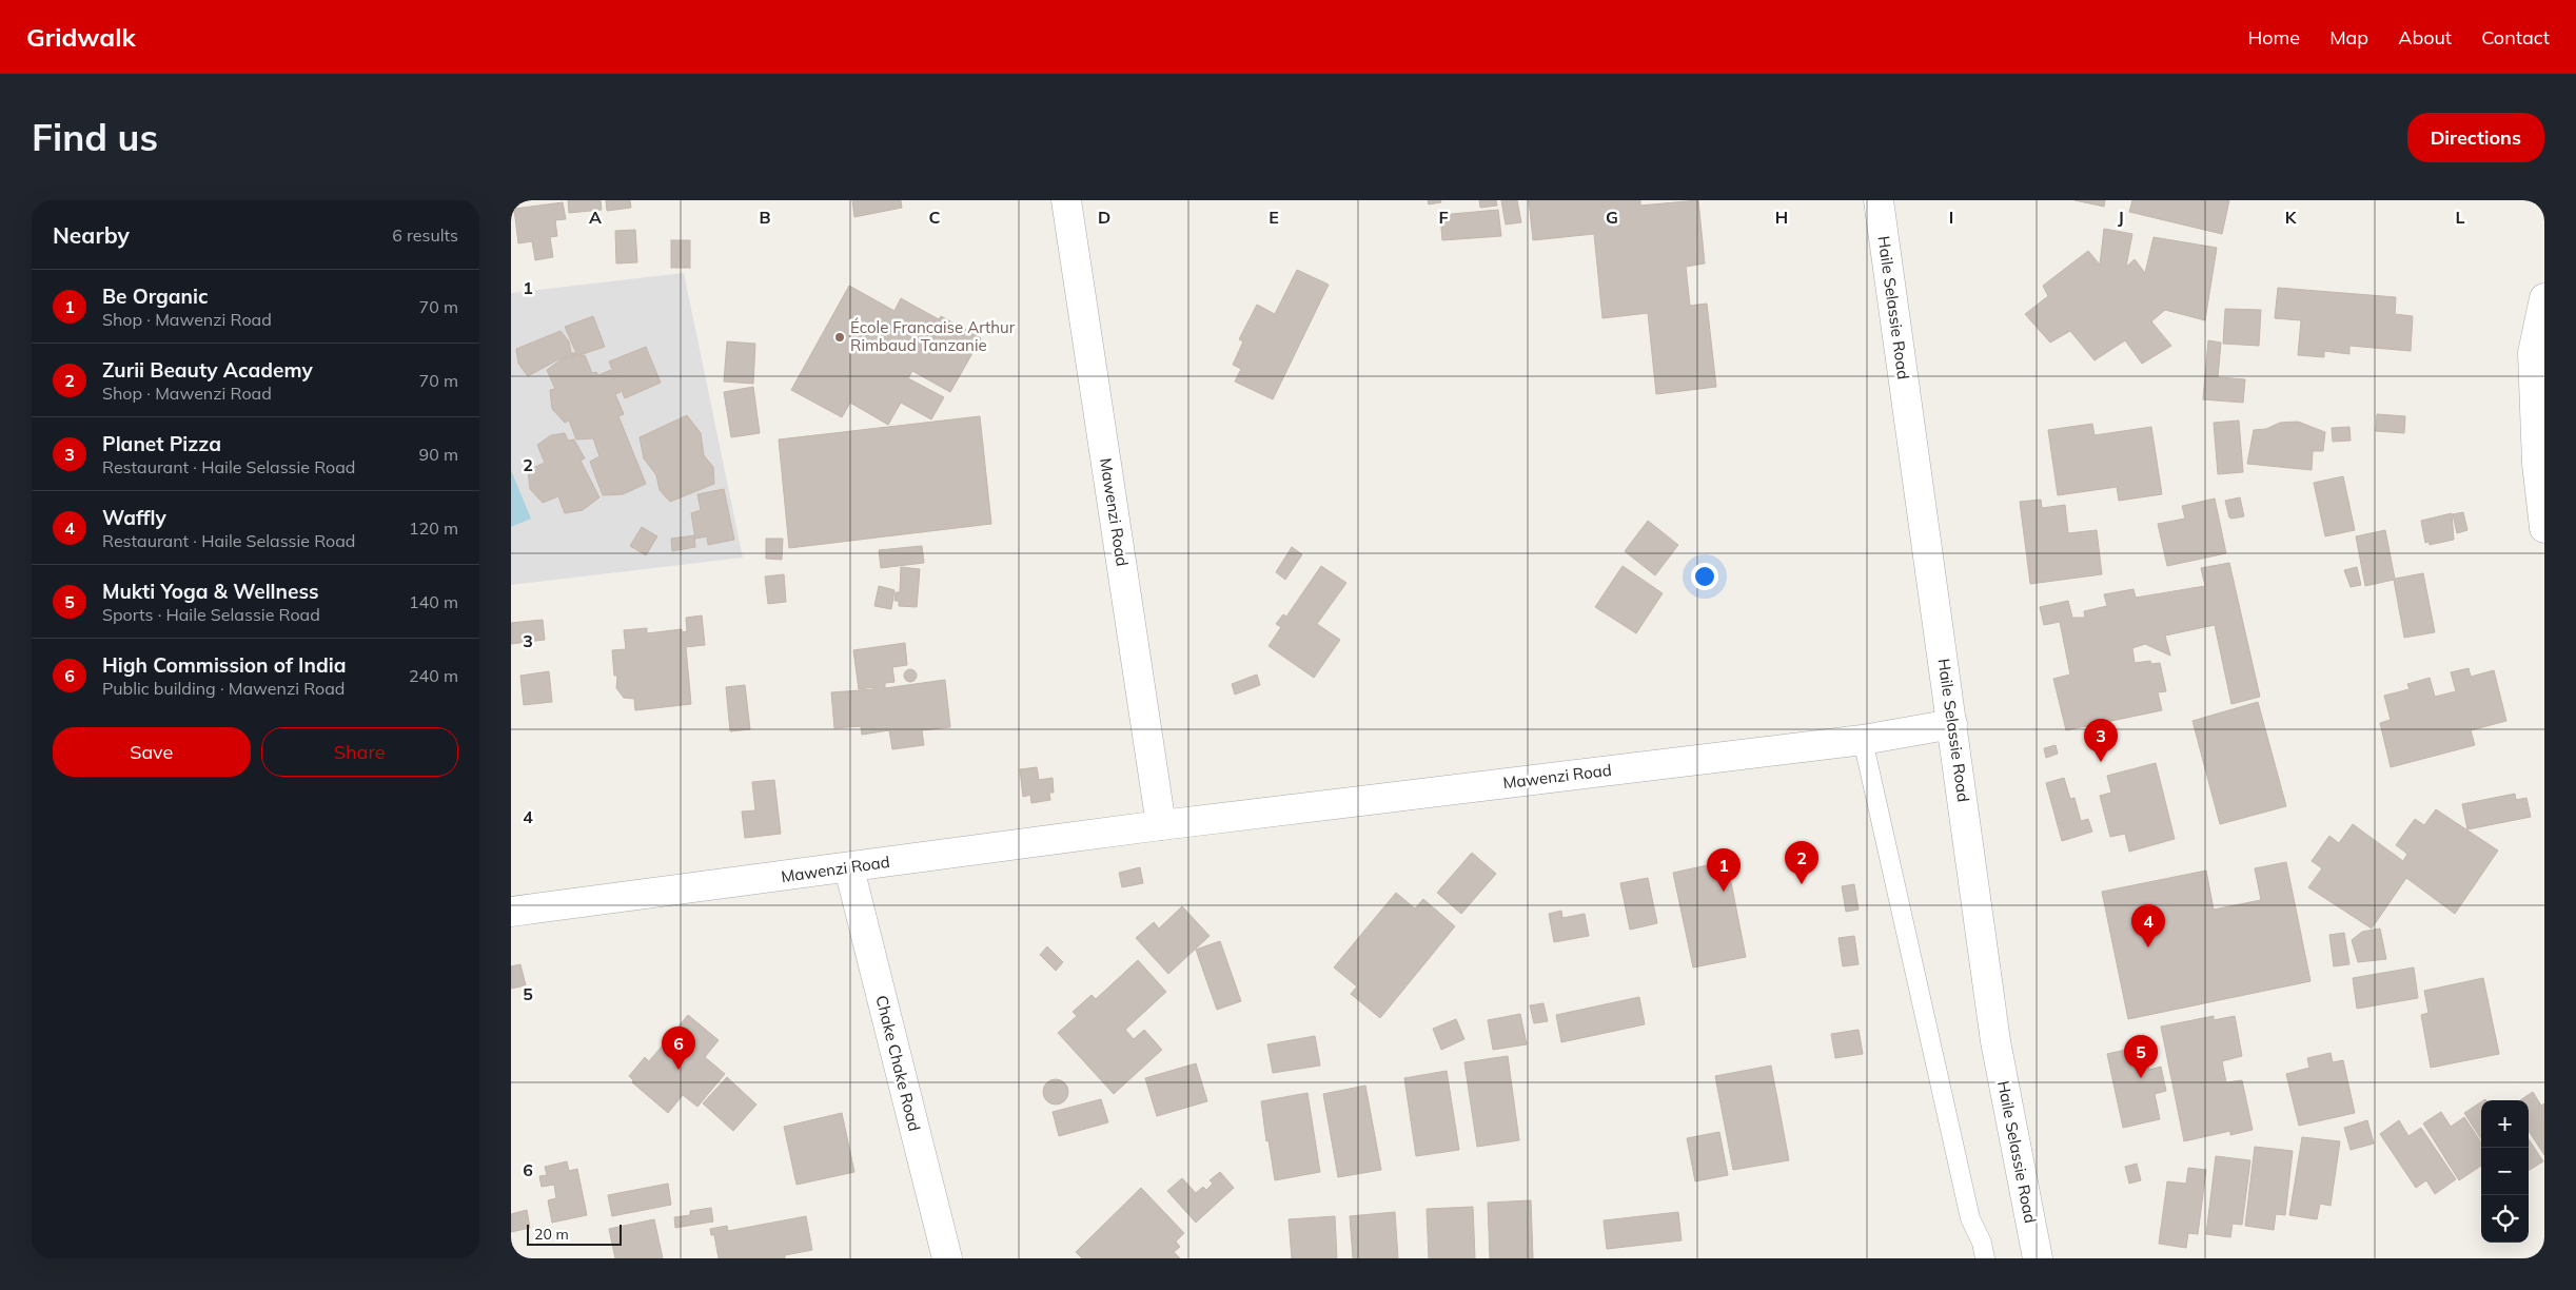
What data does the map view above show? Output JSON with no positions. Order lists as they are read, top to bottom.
{
  "streets": {
    "street": ["Haile Selassie Road", "Mawenzi Road", "Chake Chake Road"]
  },
  "crossings": [
    ["Haile Selassie Road", "Mawenzi Road"],
    ["Mawenzi Road", "Chake Chake Road"]
  ],
  "places": ["École Francaise Arthur Rimbaud Tanzanie"],
  "scale_bar": "20 m",
  "page": {
    "header": "Gridwalk",
    "nav": [
      "Home",
      "Map",
      "About",
      "Contact"
    ],
    "buttons": [
      "Directions",
      ["Save", "Share"]
    ],
    "title": "Find us",
    "heading": ["Nearby", "6 results"],
    "list": [
      {
        "mark": "1",
        "name": "Be Organic",
        "note": "Shop · Mawenzi Road",
        "value": "70 m"
      },
      {
        "mark": "2",
        "name": "Zurii Beauty Academy",
        "note": "Shop · Mawenzi Road",
        "value": "70 m"
      },
      {
        "mark": "3",
        "name": "Planet Pizza",
        "note": "Restaurant · Haile Selassie Road",
        "value": "90 m"
      },
      {
        "mark": "4",
        "name": "Waffly",
        "note": "Restaurant · Haile Selassie Road",
        "value": "120 m"
      },
      {
        "mark": "5",
        "name": "Mukti Yoga & Wellness",
        "note": "Sports · Haile Selassie Road",
        "value": "140 m"
      },
      {
        "mark": "6",
        "name": "High Commission of India",
        "note": "Public building · Mawenzi Road",
        "value": "240 m"
      }
    ],
    "pins": [
      "3",
      "2",
      "1",
      "4",
      "6",
      "5"
    ],
    "map_buttons": ["+", "−"],
    "scale": "20 m"
  },
  "grid": {
    "columns": [
      "A",
      "B",
      "C",
      "D",
      "E",
      "F",
      "G",
      "H",
      "I",
      "J",
      "K",
      "L"
    ],
    "rows": [
      "1",
      "2",
      "3",
      "4",
      "5",
      "6"
    ]
  }
}
